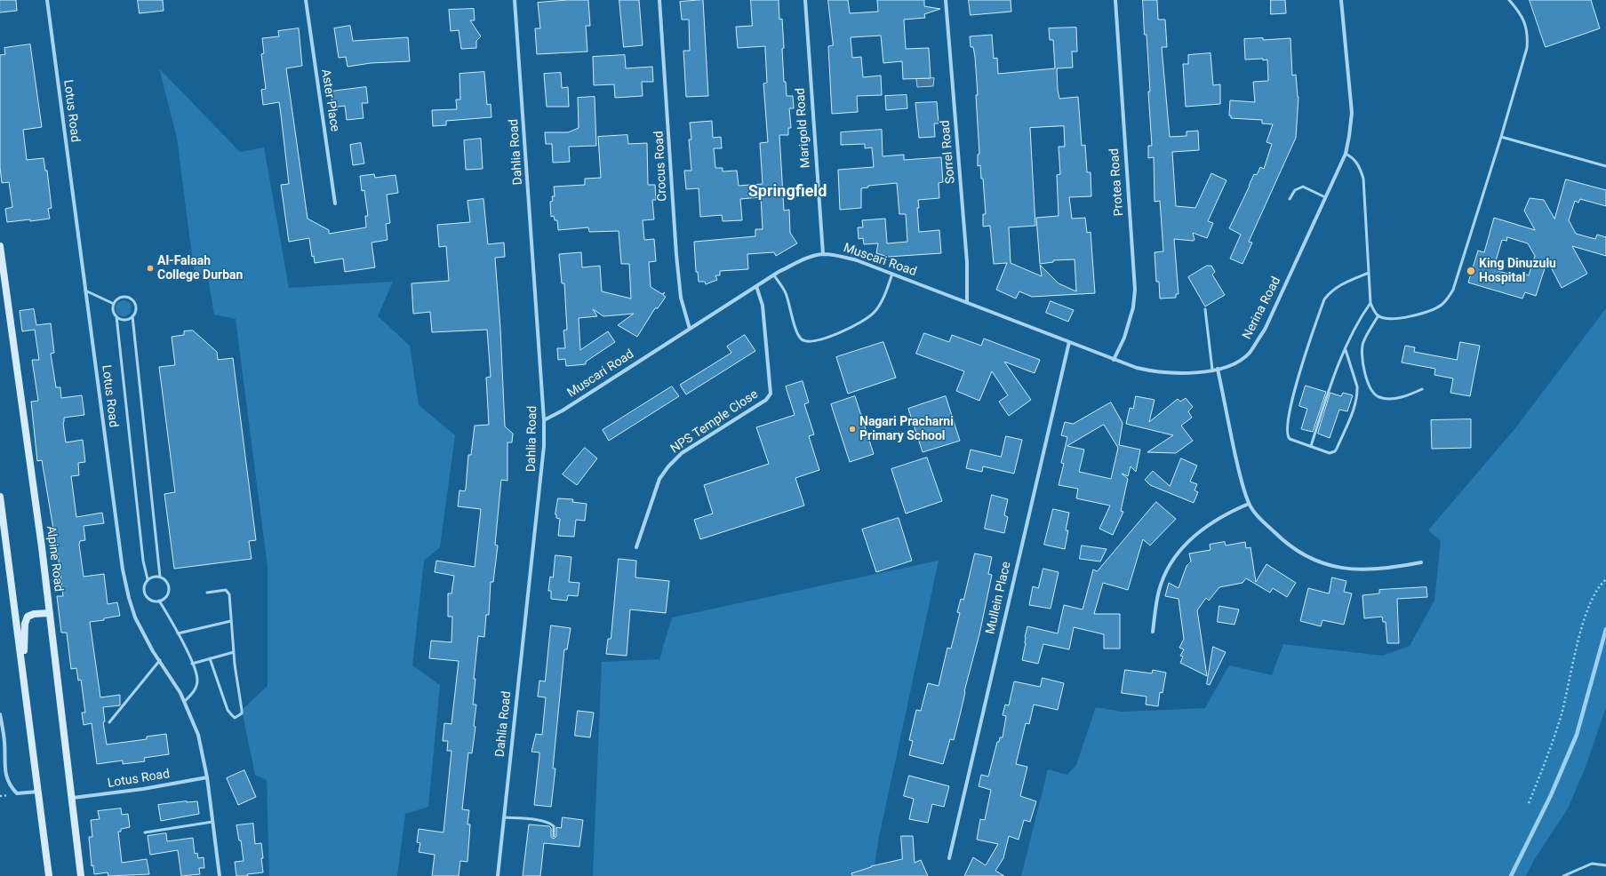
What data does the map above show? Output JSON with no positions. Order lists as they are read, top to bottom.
{
  "streets": {
    "main road": ["Alpine Road"],
    "street": [
      "Aster Place",
      "Lotus Road",
      "Marigold Road",
      "Dahlia Road",
      "Sorrel Road",
      "Crocus Road",
      "Protea Road",
      "Muscari Road",
      "Nerina Road",
      "NPS Temple Close",
      "Mullein Place"
    ]
  },
  "crossings": [
    ["Lotus Road", "Alpine Road"],
    ["Marigold Road", "Muscari Road"],
    ["Dahlia Road", "Muscari Road"],
    ["Sorrel Road", "Muscari Road"],
    ["Crocus Road", "Muscari Road"],
    ["Protea Road", "Muscari Road"],
    ["Muscari Road", "Nerina Road"],
    ["Muscari Road", "NPS Temple Close"],
    ["Muscari Road", "Mullein Place"]
  ],
  "districts": ["Springfield"],
  "places": ["Al-Falaah College Durban", "King Dinuzulu Hospital", "Nagari Pracharni Primary School"]
}
